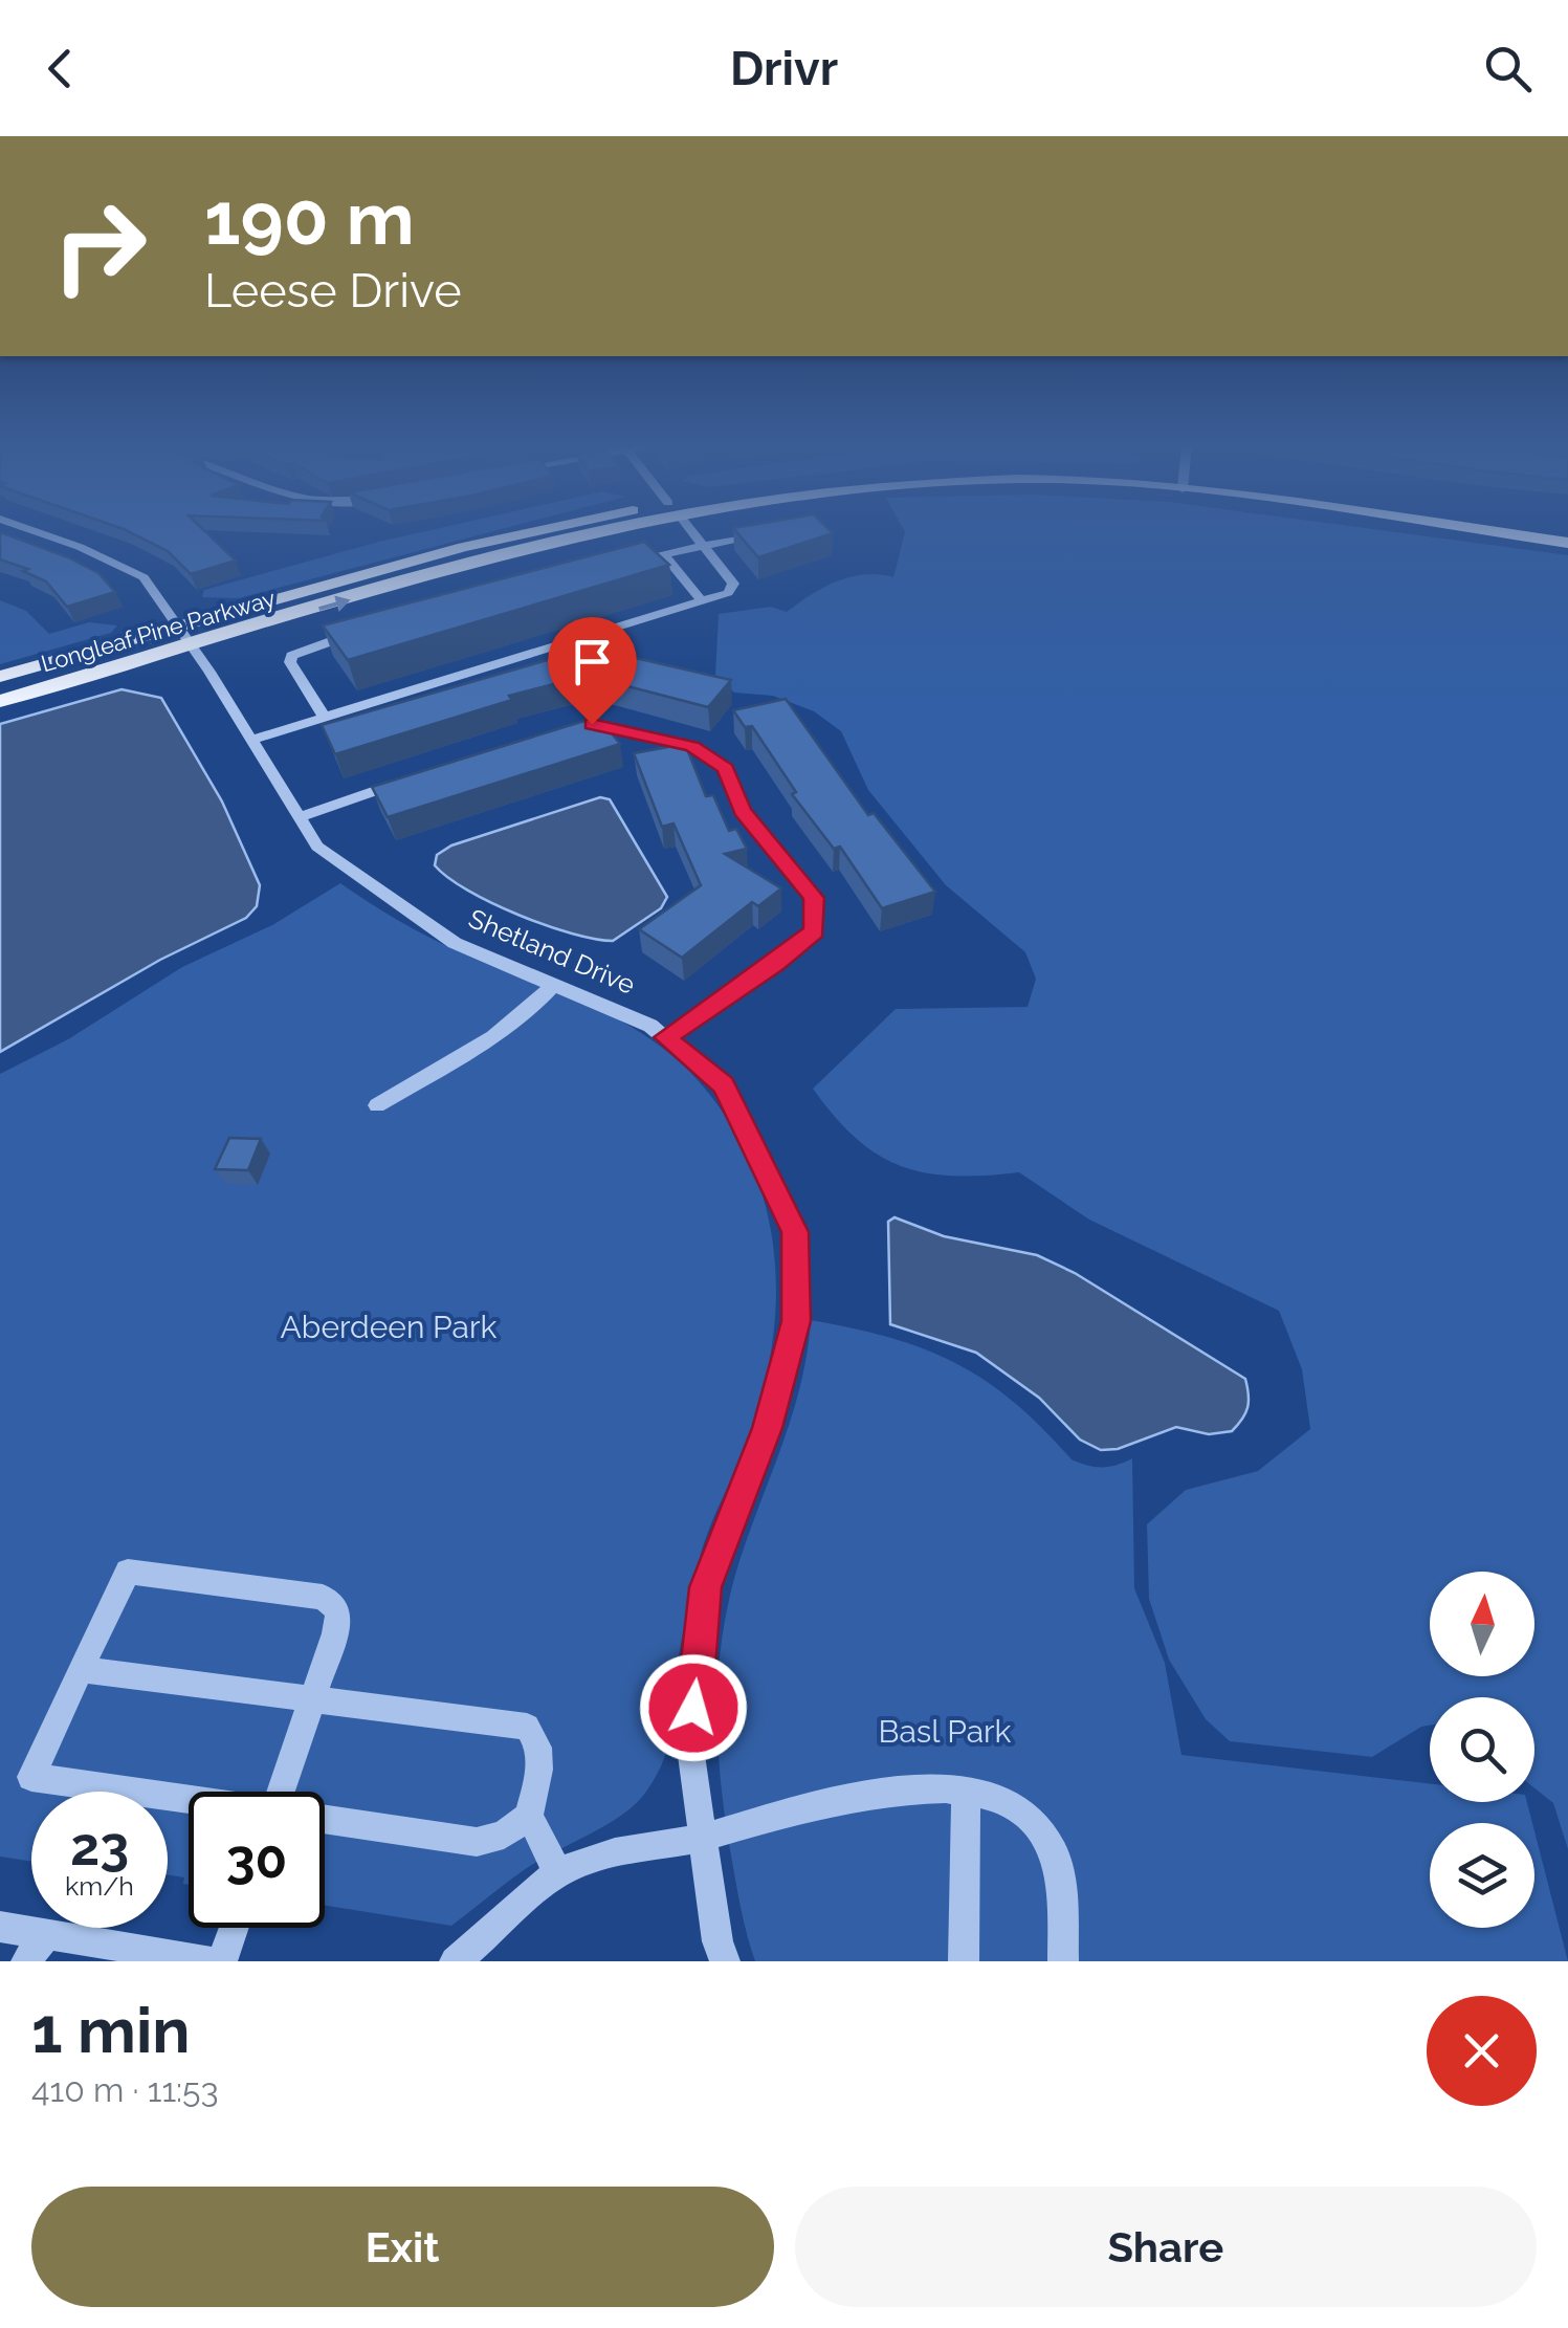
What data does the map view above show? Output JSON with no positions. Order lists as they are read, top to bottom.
{
  "streets": {
    "main road": ["Longleaf Pine Parkway"],
    "street": ["Shetland Drive"]
  },
  "crossings": [
    ["Longleaf Pine Parkway", "Shetland Drive"]
  ],
  "parks": ["Aberdeen Park", "Basl Park"],
  "north": "top",
  "page": {
    "header": "Drivr",
    "turn": ["190 m", "Leese Drive"],
    "speed": "23 km/h",
    "limit": "30",
    "heading": ["1 min", "410 m · 11:53"],
    "buttons": ["Exit", "Share"]
  }
}
